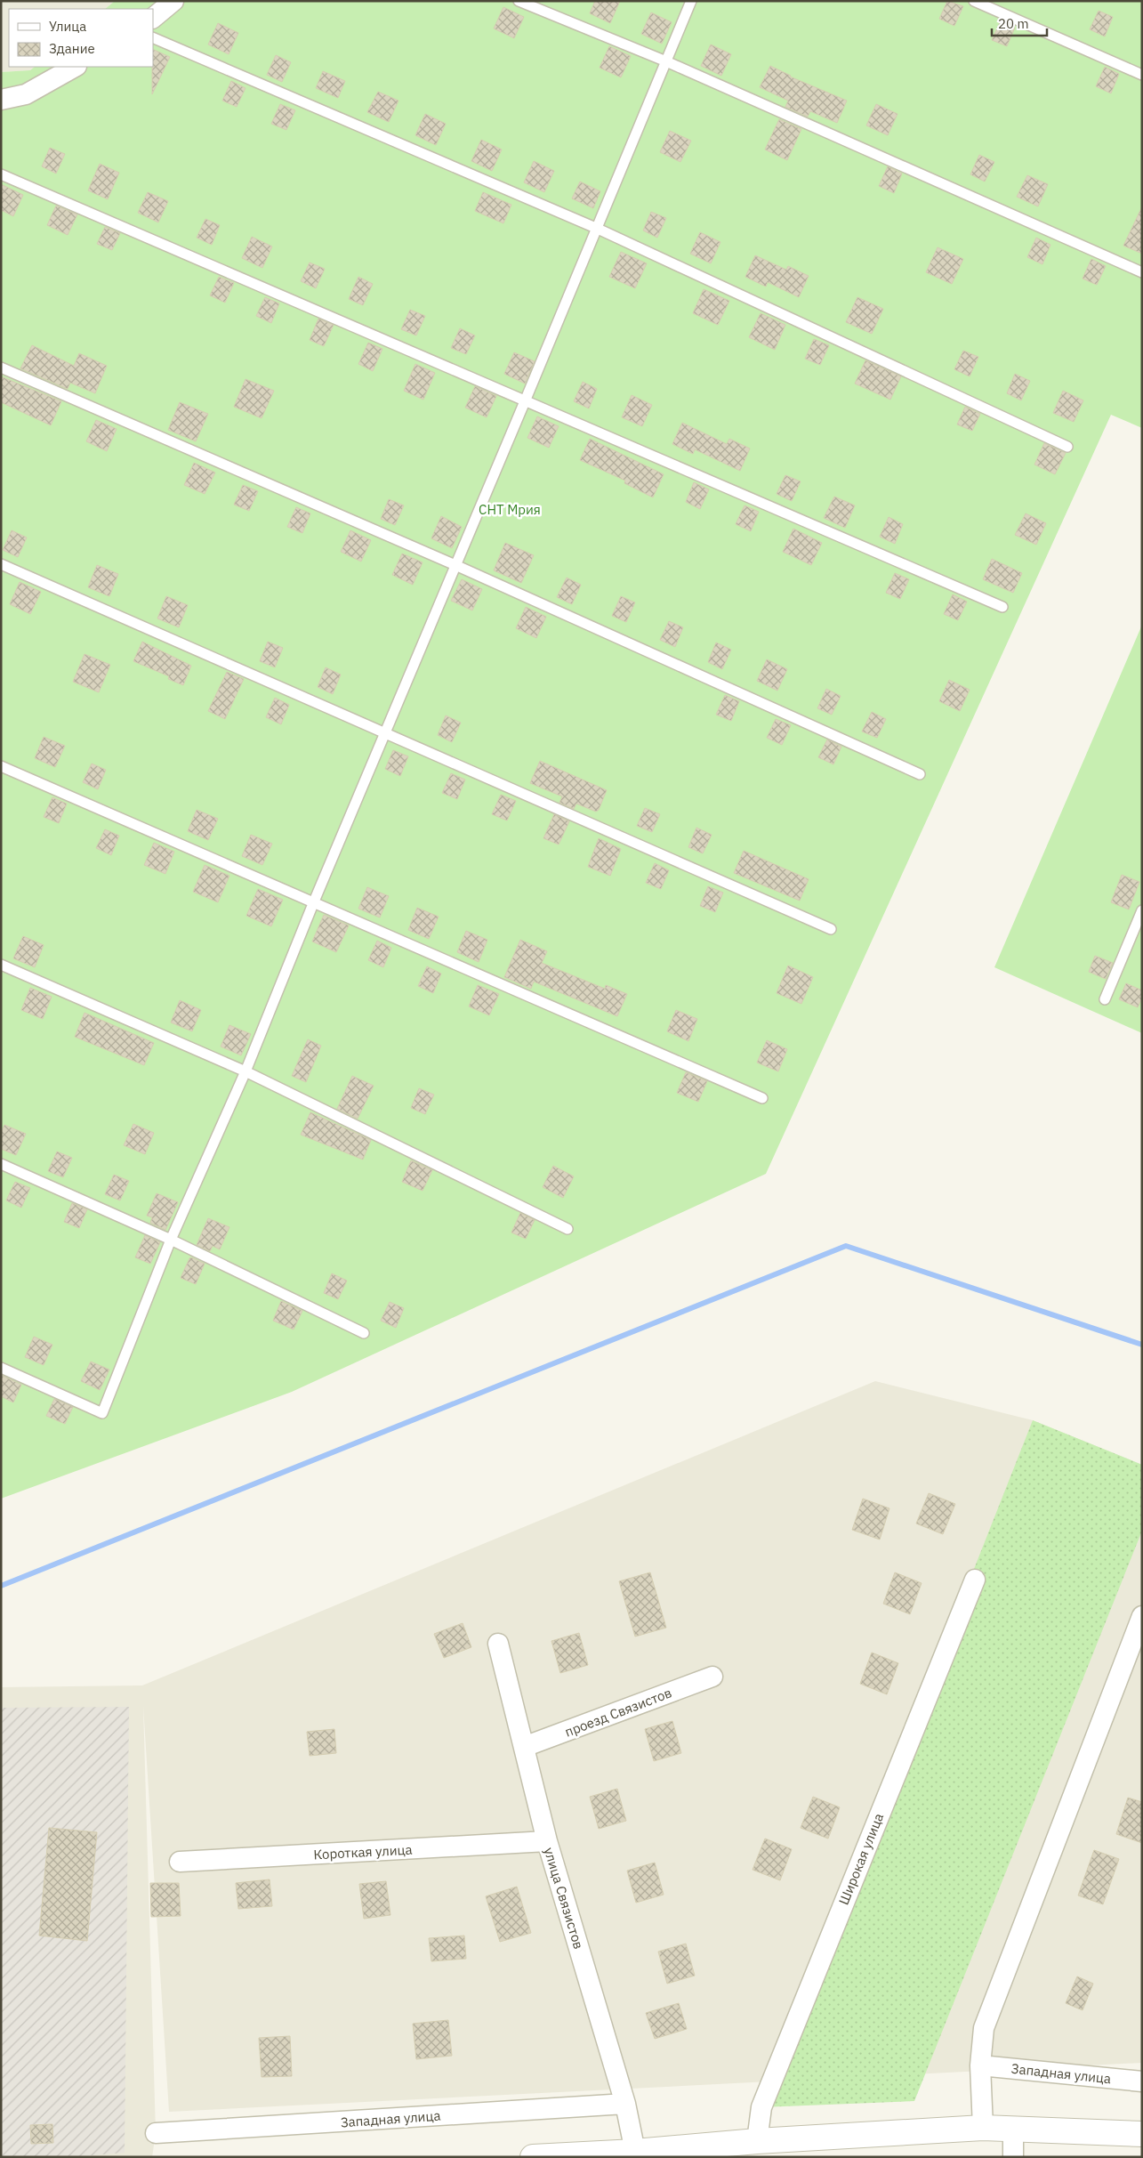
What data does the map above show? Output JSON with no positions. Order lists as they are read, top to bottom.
{
  "streets": {
    "street": [
      "проезд Связистов",
      "Короткая улица",
      "Широкая улица",
      "улица Связистов",
      "Западная улица"
    ]
  },
  "crossings": [
    ["проезд Связистов", "улица Связистов"],
    ["Короткая улица", "улица Связистов"],
    ["улица Связистов", "Западная улица"]
  ],
  "parks": ["СНТ Мрия"],
  "legend": ["Улица", "Здание"],
  "scale_bar": "20 m"
}
